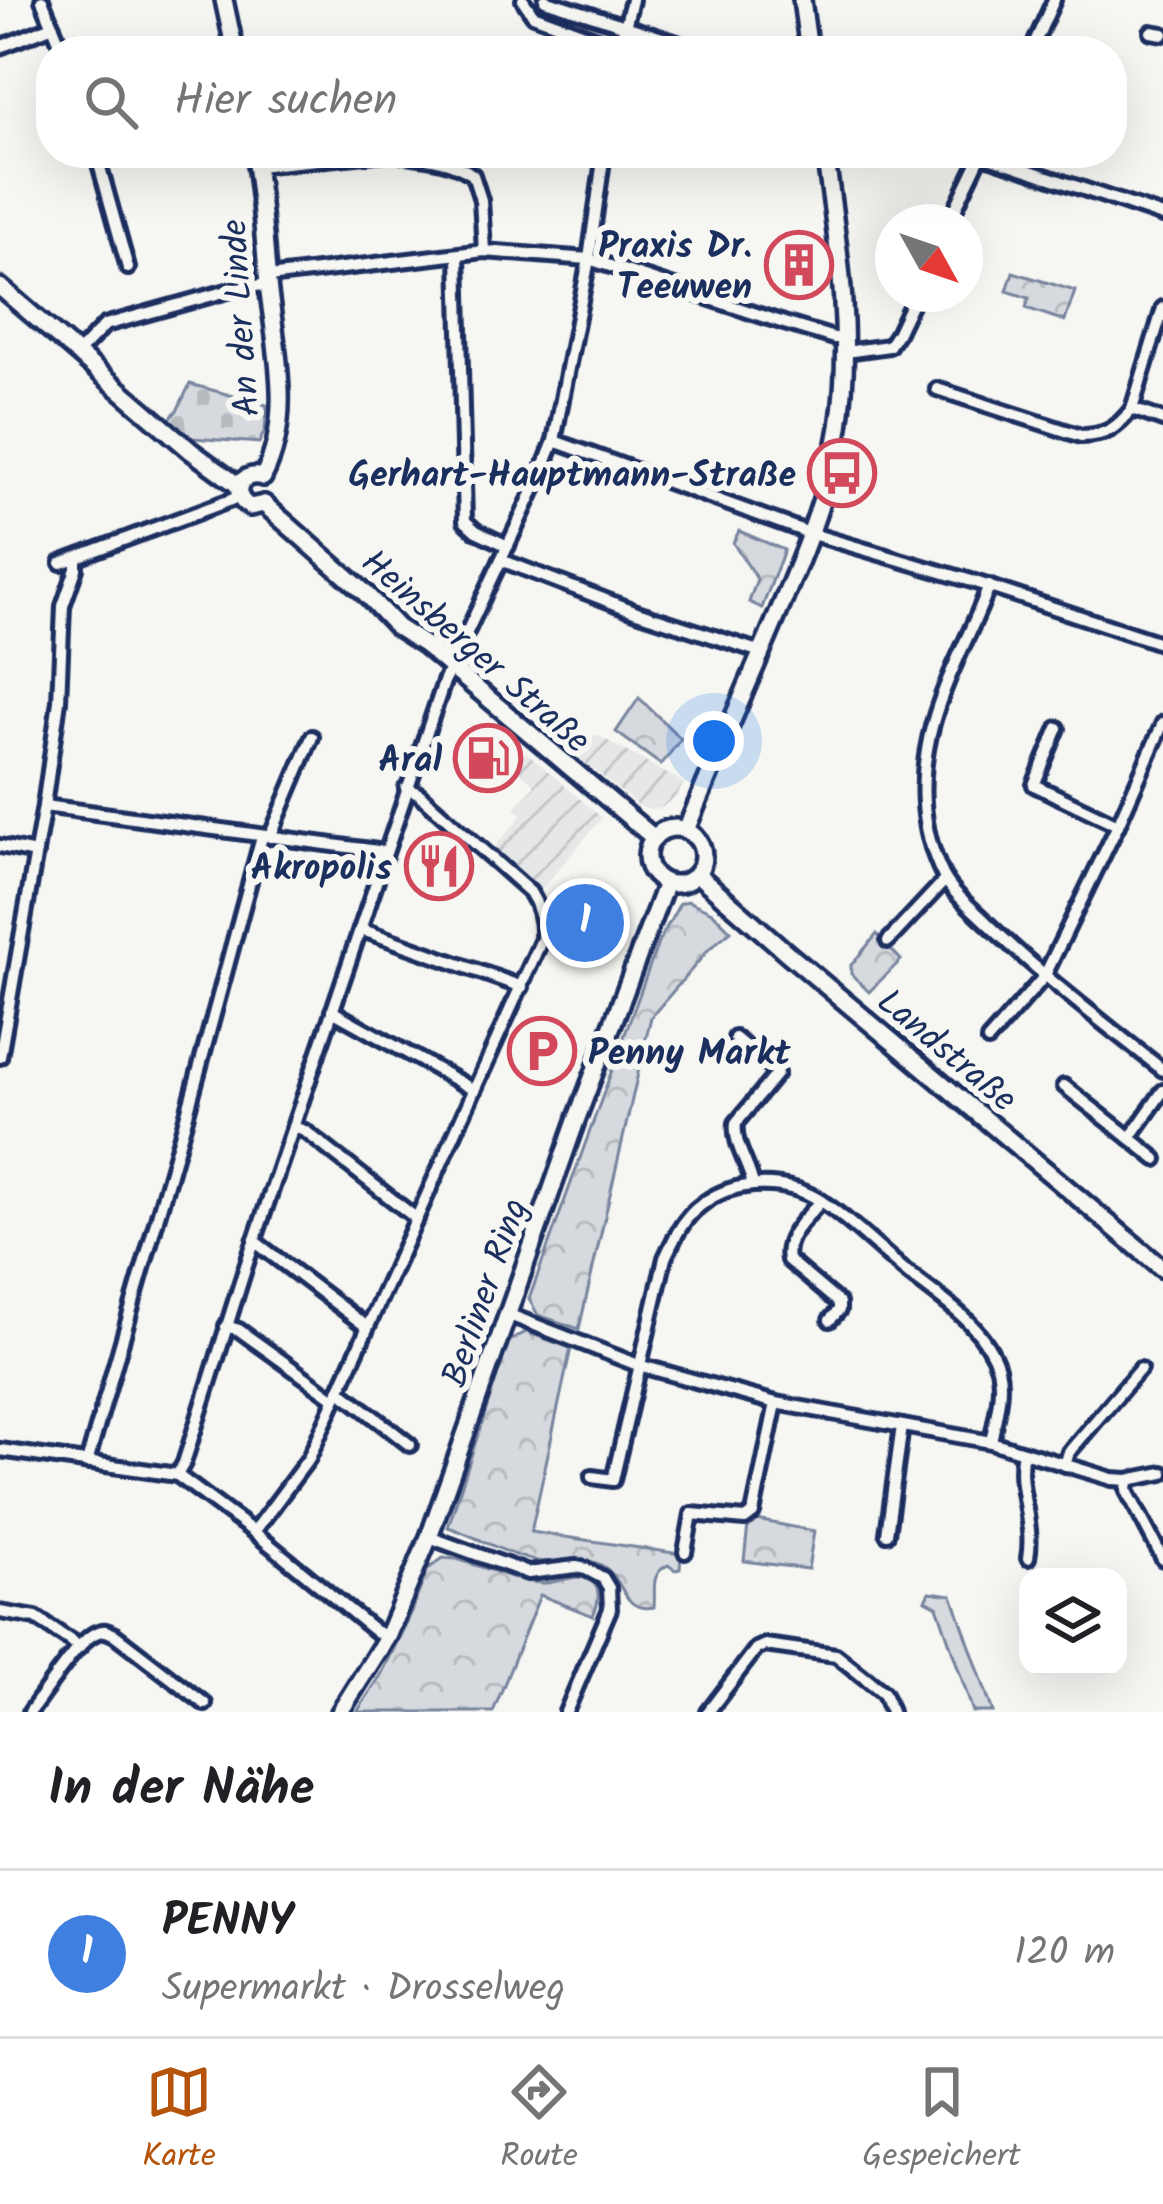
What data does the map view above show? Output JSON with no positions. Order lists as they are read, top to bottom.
{
  "streets": {
    "street": [
      "An der Linde",
      "Heinsberger Straße",
      "Landstraße",
      "Berliner Ring"
    ]
  },
  "crossings": [
    ["An der Linde", "Heinsberger Straße"],
    ["Heinsberger Straße", "Landstraße"],
    ["Heinsberger Straße", "Berliner Ring"],
    ["Landstraße", "Berliner Ring"]
  ],
  "places": {
    "building": ["Praxis Dr. Teeuwen"],
    "bus stop": ["Gerhart-Hauptmann-Straße"],
    "fuel station": ["Aral"],
    "restaurant": ["Akropolis"],
    "parking": ["Penny Markt"]
  },
  "north": "bottom right",
  "page": {
    "search": "Hier suchen",
    "pins": "1",
    "heading": "In der Nähe",
    "list": [
      {
        "mark": "1",
        "name": "PENNY",
        "note": "Supermarkt · Drosselweg",
        "value": "120 m"
      }
    ],
    "nav": ["Karte", "Route", "Gespeichert"]
  }
}
